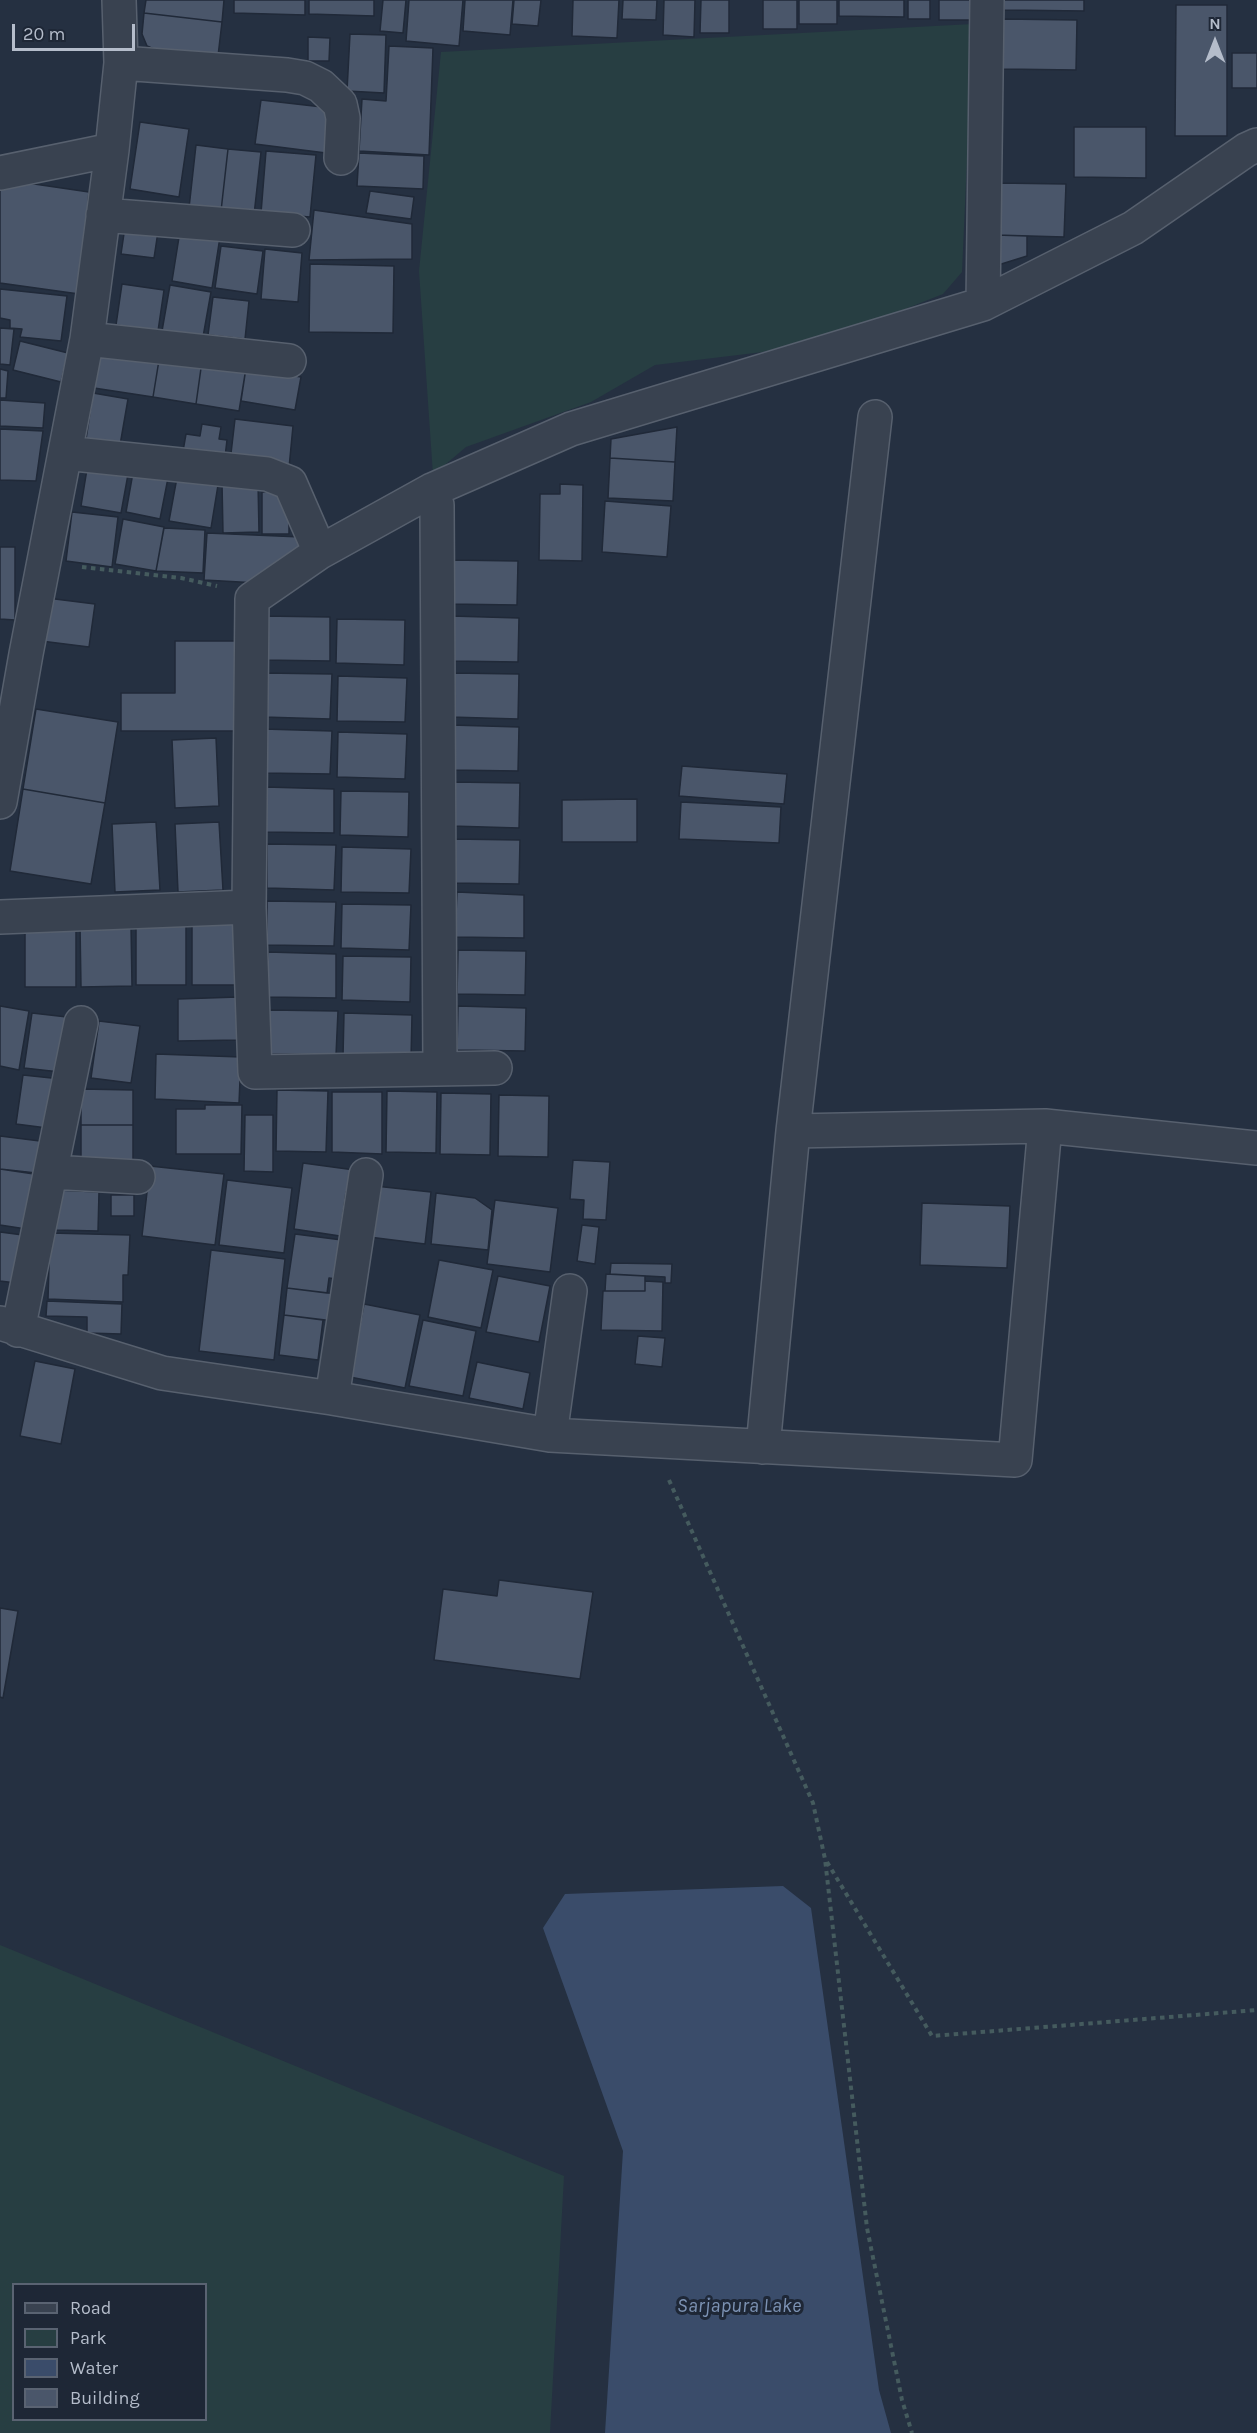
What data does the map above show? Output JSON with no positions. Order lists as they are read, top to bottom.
{
  "water": ["Sarjapura Lake"],
  "legend": [
    "Road",
    "Park",
    "Water",
    "Building"
  ],
  "scale_bar": "20 m",
  "north": "top"
}
